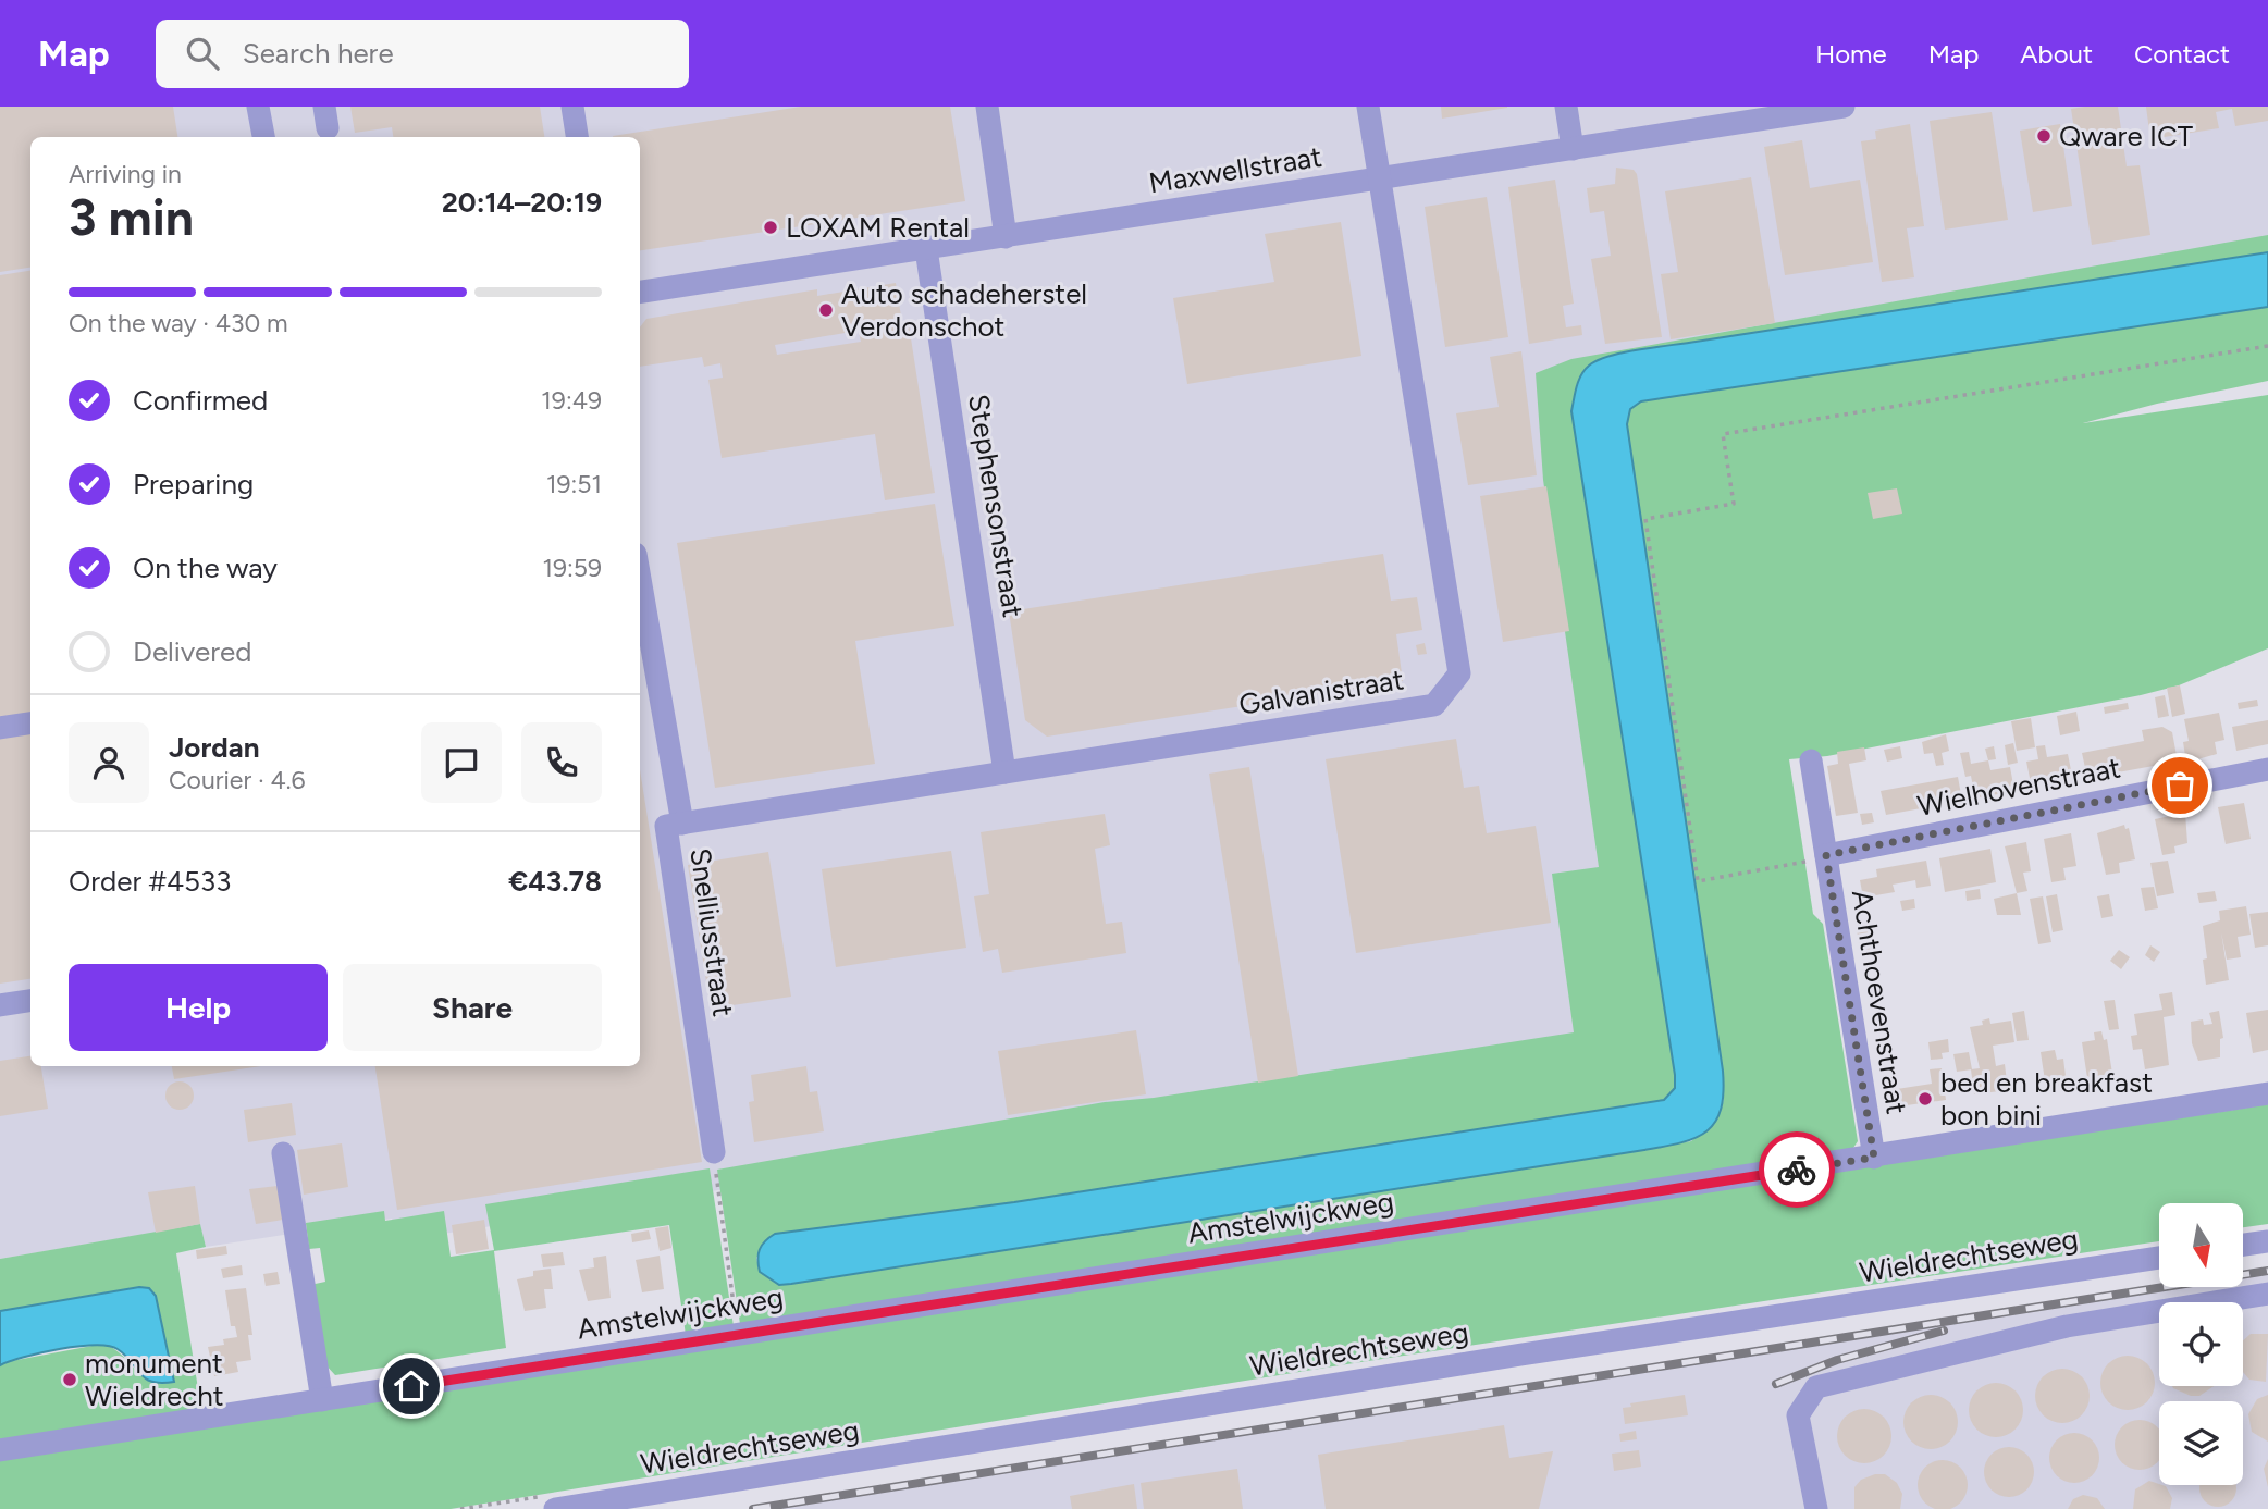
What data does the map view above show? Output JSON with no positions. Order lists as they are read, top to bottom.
{
  "streets": {
    "street": [
      "Maxwellstraat",
      "Stephensonstraat",
      "Galvanistraat",
      "Wielhovenstraat",
      "Snelliusstraat",
      "Achthoevenstraat",
      "Amstelwijckweg",
      "Wieldrechtseweg"
    ]
  },
  "crossings": [
    ["Maxwellstraat", "Stephensonstraat"],
    ["Maxwellstraat", "Galvanistraat"],
    ["Stephensonstraat", "Galvanistraat"],
    ["Galvanistraat", "Snelliusstraat"],
    ["Wielhovenstraat", "Achthoevenstraat"],
    ["Achthoevenstraat", "Amstelwijckweg"]
  ],
  "places": [
    "Qware ICT",
    "LOXAM Rental",
    "Auto schadeherstel Verdonschot",
    "bed en breakfast bon bini",
    "monument Wieldrecht"
  ],
  "north": "bottom",
  "page": {
    "header": "Map",
    "search": "Search here",
    "nav": [
      "Home",
      "Map",
      "About",
      "Contact"
    ],
    "heading": ["3 min", "Arriving in", "20:14–20:19"],
    "panel": [
      "Jordan",
      "Courier · 4.6",
      "Order #4533",
      "€43.78"
    ],
    "bar": "On the way · 430 m",
    "list": [
      ["Confirmed", "19:49"],
      ["Preparing", "19:51"],
      ["On the way", "19:59"],
      "Delivered"
    ],
    "buttons": ["Help", "Share"]
  }
}
